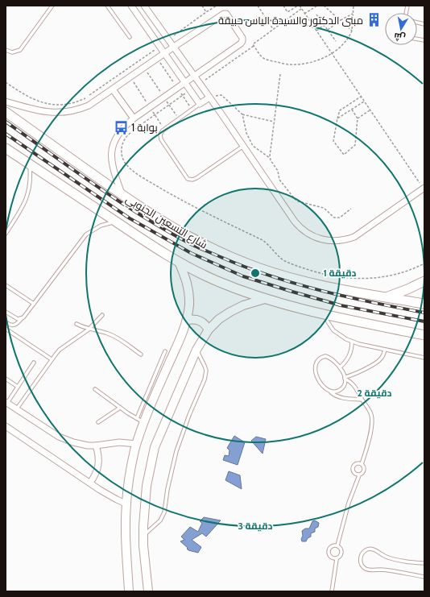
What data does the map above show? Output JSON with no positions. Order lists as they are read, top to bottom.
{
  "streets": {
    "main road": ["شارع التسعين الجنوبي"]
  },
  "places": {
    "building": ["مبنى الدكتور والسيدة الياس حبيقة"],
    "bus stop": ["بوابة 1"]
  },
  "north": "bottom",
  "rings": ["1 دقيقة", "2 دقيقة", "3 دقيقة"]
}
